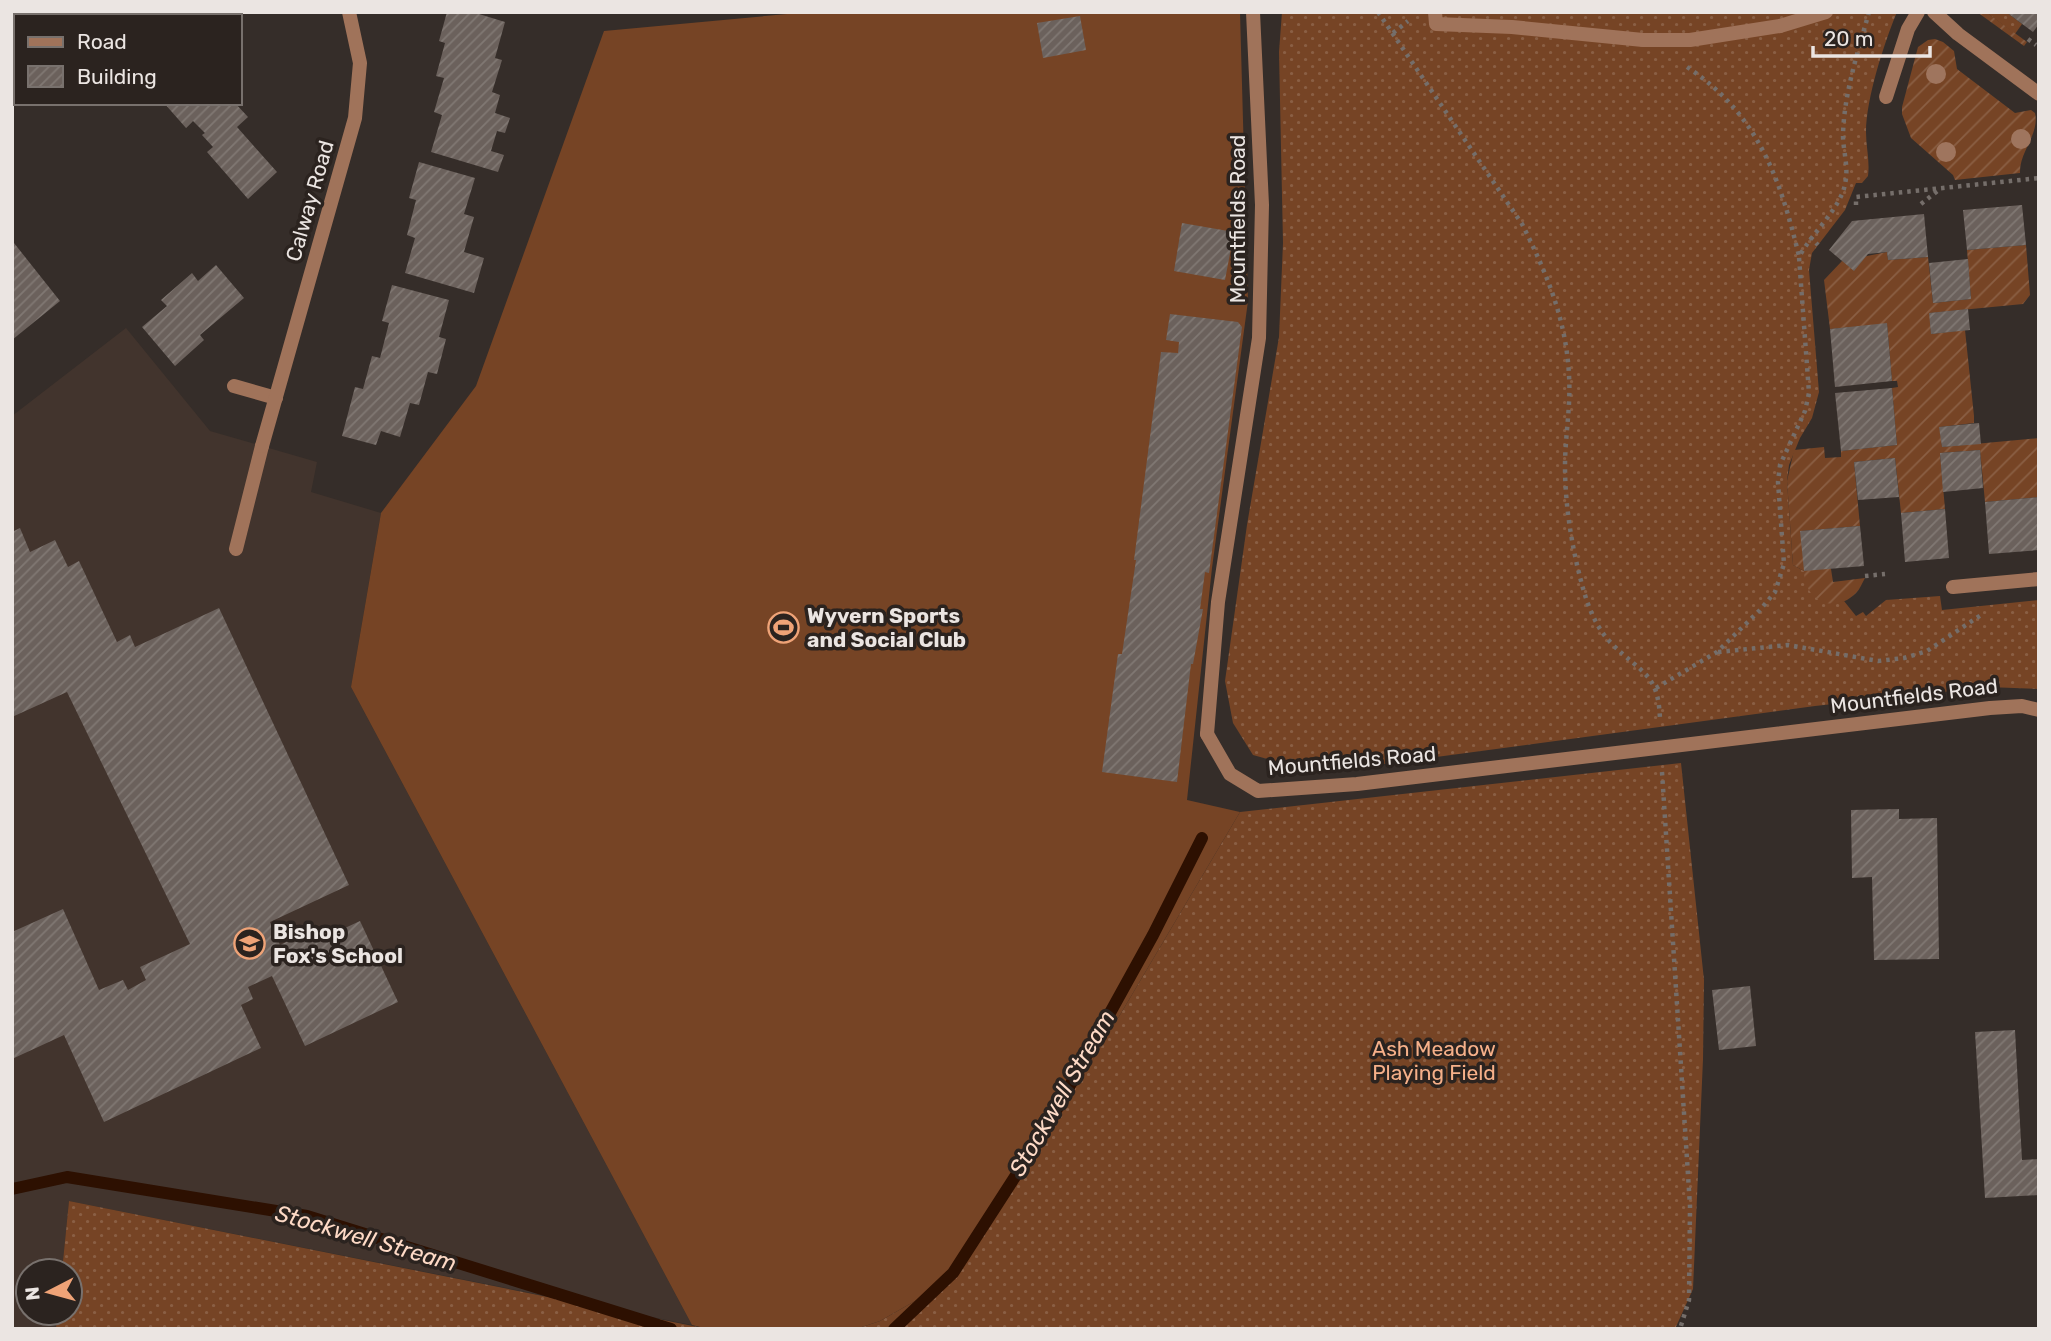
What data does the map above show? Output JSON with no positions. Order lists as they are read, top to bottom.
{
  "streets": {
    "street": ["Calway Road", "Mountfields Road"]
  },
  "water": ["Stockwell Stream"],
  "parks": ["Ash Meadow Playing Field"],
  "places": {
    "sports": ["Wyvern Sports and Social Club"],
    "school or university": ["Bishop Fox's School"]
  },
  "legend": ["Road", "Building"],
  "scale_bar": "20 m",
  "north": "left"
}
